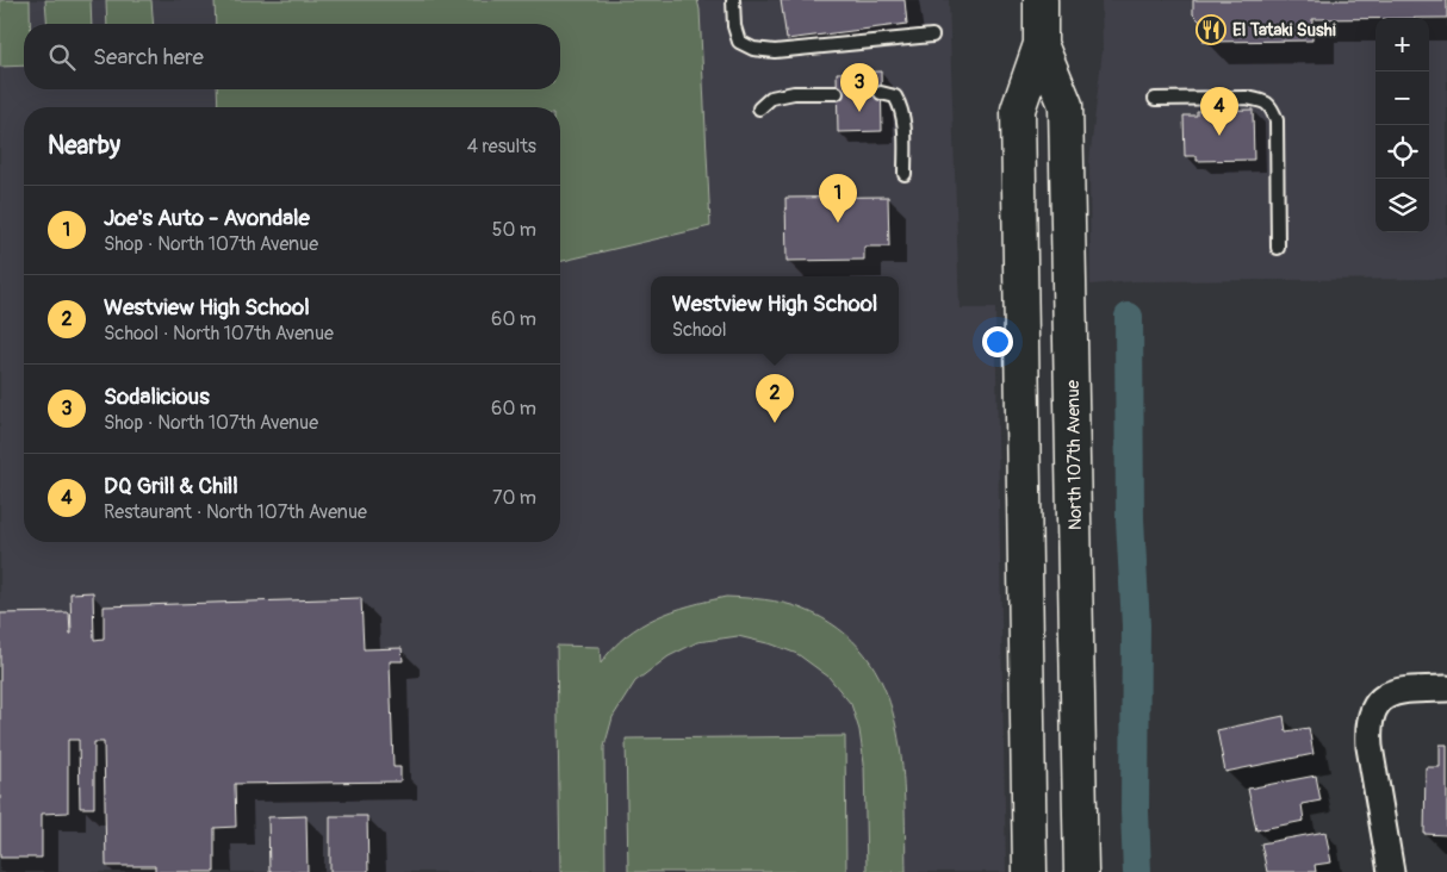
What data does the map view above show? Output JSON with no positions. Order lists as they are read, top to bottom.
{
  "streets": {
    "main road": ["North 107th Avenue"]
  },
  "places": {
    "restaurant": ["El Tataki Sushi"]
  },
  "page": {
    "map_buttons": ["+", "−"],
    "search": "Search here",
    "pins": [
      "3",
      "4",
      "1",
      "2"
    ],
    "heading": ["Nearby", "4 results"],
    "list": [
      {
        "mark": "1",
        "name": "Joe's Auto - Avondale",
        "note": "Shop · North 107th Avenue",
        "value": "50 m"
      },
      {
        "mark": "2",
        "name": "Westview High School",
        "note": "School · North 107th Avenue",
        "value": "60 m"
      },
      {
        "mark": "3",
        "name": "Sodalicious",
        "note": "Shop · North 107th Avenue",
        "value": "60 m"
      },
      {
        "mark": "4",
        "name": "DQ Grill & Chill",
        "note": "Restaurant · North 107th Avenue",
        "value": "70 m"
      }
    ],
    "popup": ["Westview High School", "School"]
  }
}
